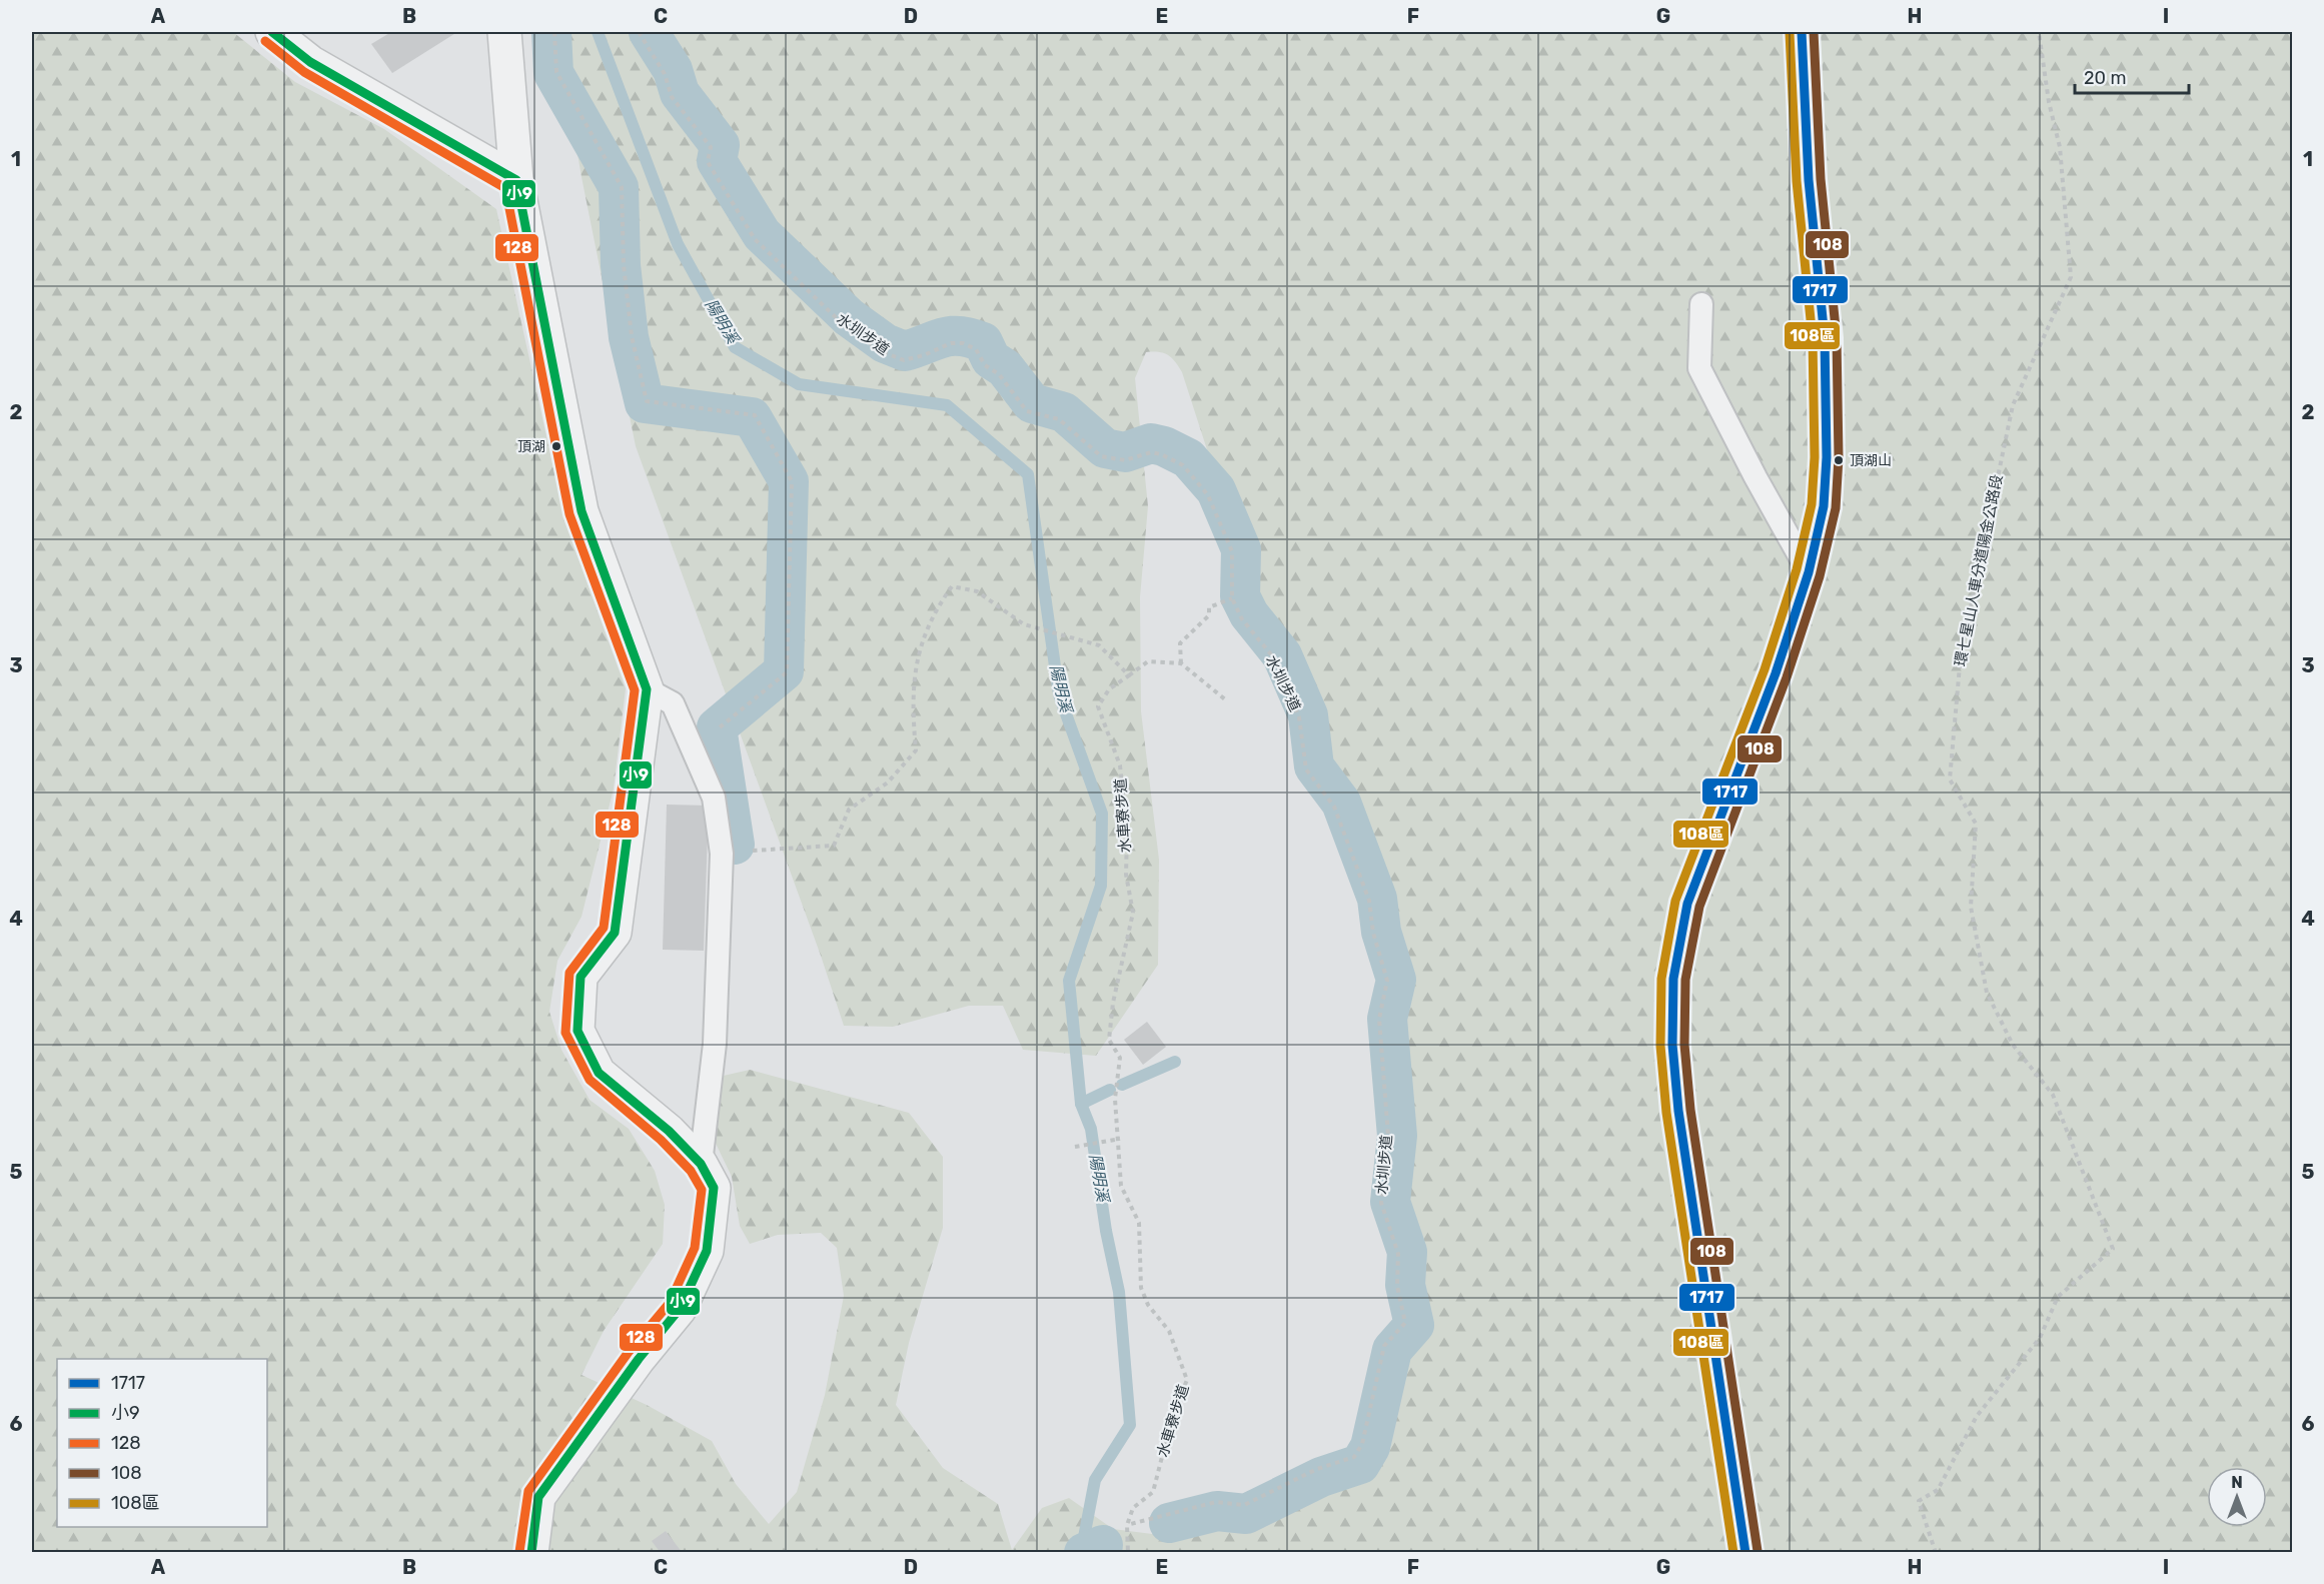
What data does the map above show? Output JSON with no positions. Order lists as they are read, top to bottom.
{
  "streets": {
    "path": ["水圳步道", "環七星山人車分道陽金公路段", "水車寮步道"]
  },
  "crossings": [
    ["水圳步道", "水車寮步道"]
  ],
  "water": ["陽明溪"],
  "places": ["頂湖", "頂湖山"],
  "lines": [
    "transit line 1717",
    "transit line 小9",
    "transit line 108",
    "transit line 108區",
    "transit line 128"
  ],
  "legend": [
    "1717",
    "小9",
    "128",
    "108",
    "108區"
  ],
  "scale_bar": "20 m",
  "north": "top",
  "grid": {
    "columns": [
      "A",
      "B",
      "C",
      "D",
      "E",
      "F",
      "G",
      "H",
      "I"
    ],
    "rows": [
      "1",
      "2",
      "3",
      "4",
      "5",
      "6"
    ]
  }
}
